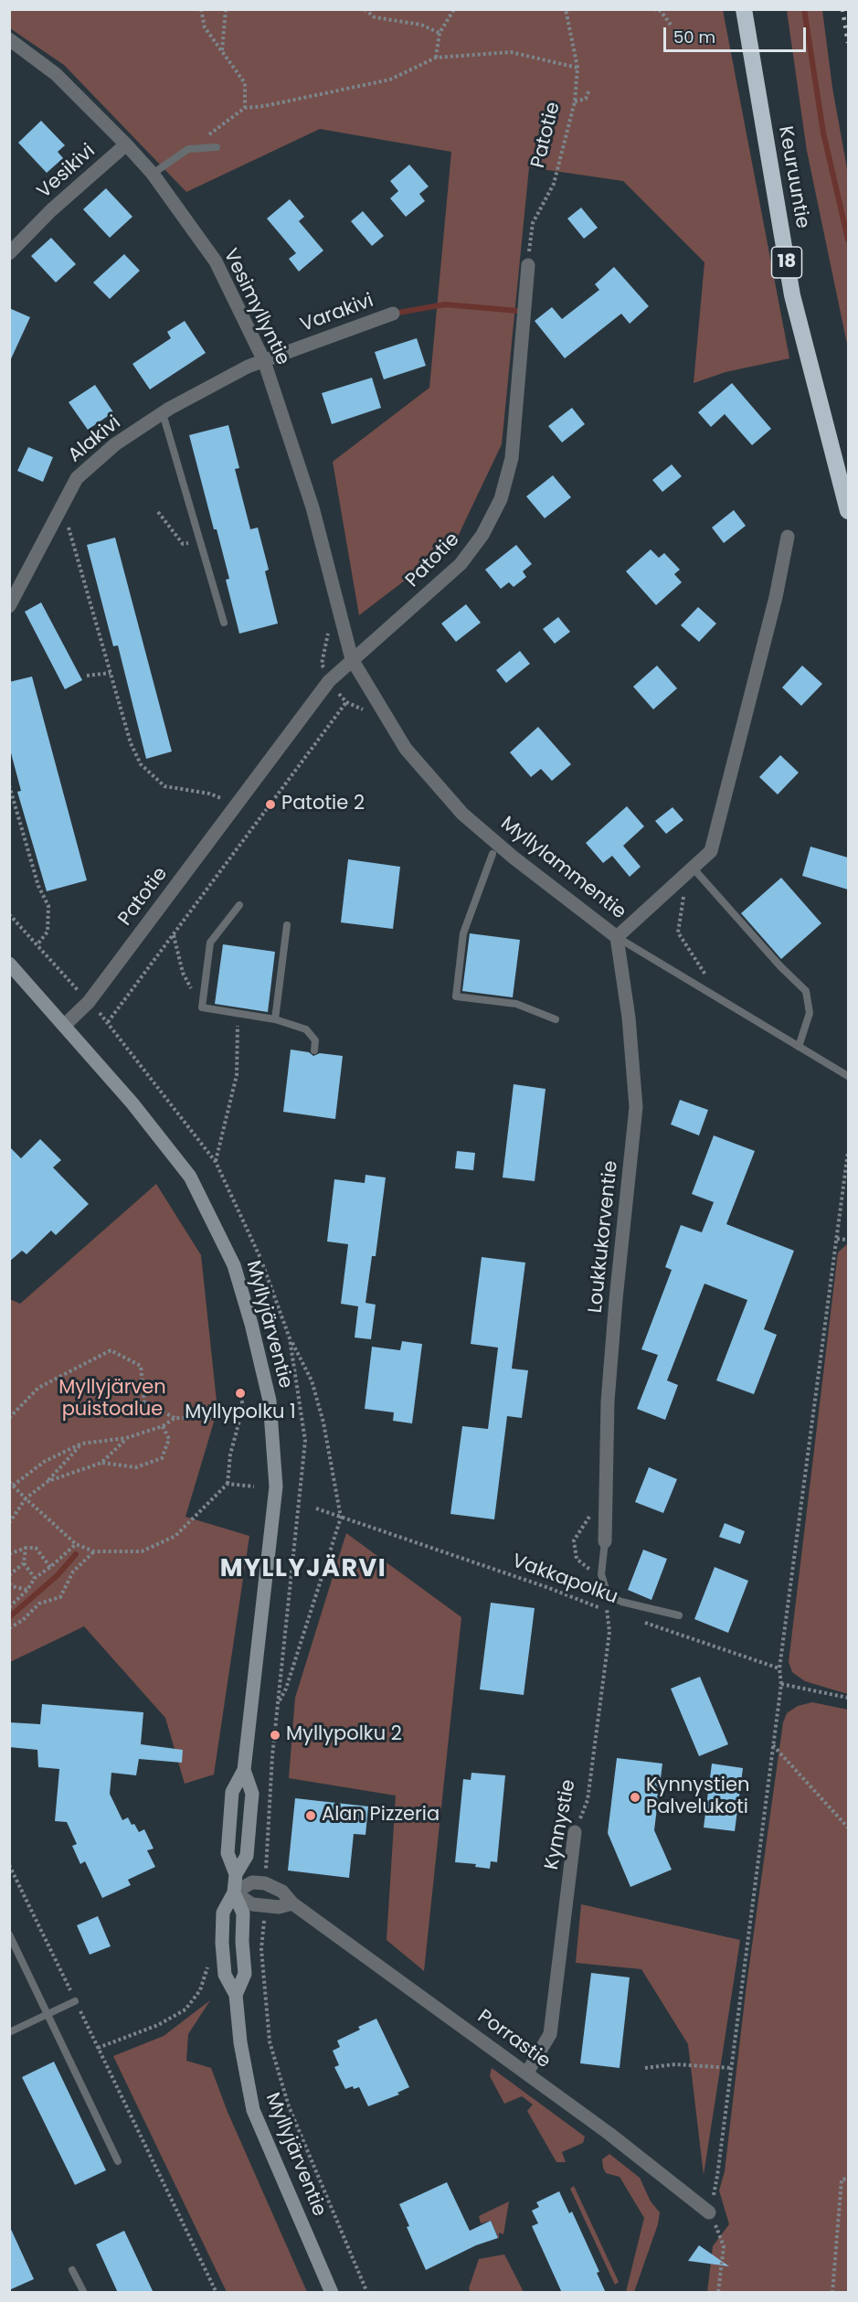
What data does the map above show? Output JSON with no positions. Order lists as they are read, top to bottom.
{
  "streets": {
    "highway": ["Keuruuntie", "18"],
    "main road": ["Myllyjärventie"],
    "street": [
      "Patotie",
      "Vesikivi",
      "Vesimyllyntie",
      "Varakivi",
      "Alakivi",
      "Myllylammentie",
      "Loukkukorventie",
      "Kynnystie",
      "Porrastie"
    ],
    "path": ["Vakkapolku"]
  },
  "crossings": [
    ["Patotie", "Vesimyllyntie"],
    ["Patotie", "Myllylammentie"],
    ["Patotie", "Myllyjärventie"],
    ["Vesikivi", "Vesimyllyntie"],
    ["Vesimyllyntie", "Varakivi"],
    ["Vesimyllyntie", "Alakivi"],
    ["Vesimyllyntie", "Myllylammentie"],
    ["Varakivi", "Alakivi"],
    ["Myllylammentie", "Loukkukorventie"],
    ["Myllyjärventie", "Porrastie"],
    ["Vakkapolku", "Kynnystie"],
    ["Kynnystie", "Porrastie"]
  ],
  "districts": ["MYLLYJÄRVI"],
  "parks": ["Myllyjärven puistoalue"],
  "places": [
    "Patotie 2",
    "Myllypolku 1",
    "Myllypolku 2",
    "Kynnystien Palvelukoti",
    "Alan Pizzeria"
  ],
  "scale_bar": "50 m"
}
